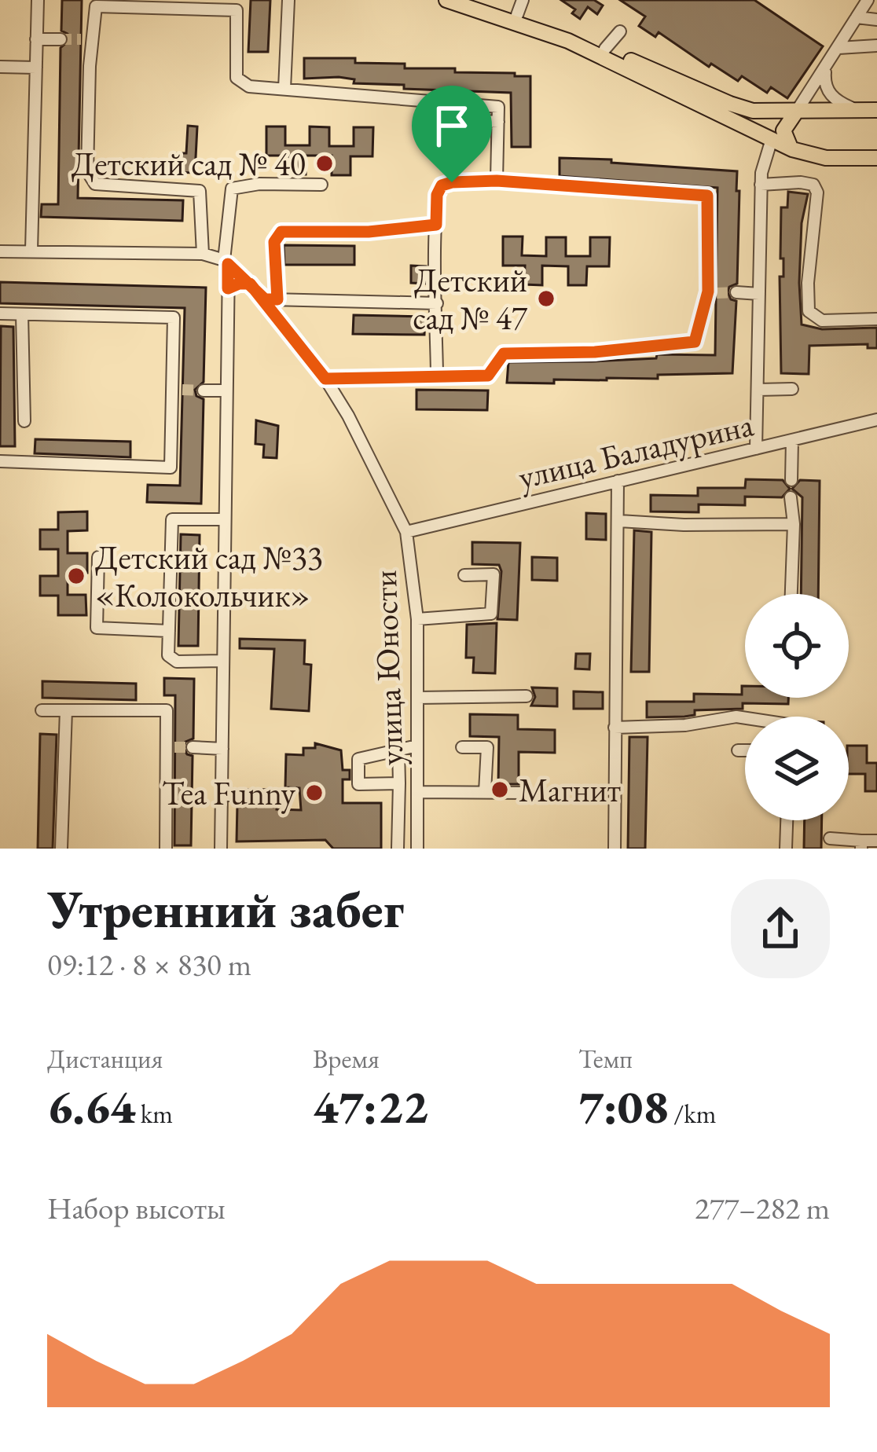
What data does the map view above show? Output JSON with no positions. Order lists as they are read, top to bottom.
{
  "streets": {
    "street": ["улица Баладурина", "улица Юности"]
  },
  "crossings": [
    ["улица Баладурина", "улица Юности"]
  ],
  "places": [
    "Детский сад № 40",
    "Детский сад № 47",
    "Детский сад №33 «Колокольчик»",
    "Магнит",
    "Tea Funny"
  ],
  "page": {
    "heading": ["Утренний забег", "09:12 · 8 × 830 m"],
    "stats": [
      ["Дистанция", "6.64 km"],
      ["Время", "47:22"],
      ["Темп", "7:08 /km"]
    ],
    "chart": ["Набор высоты", "277–282 m"]
  }
}
